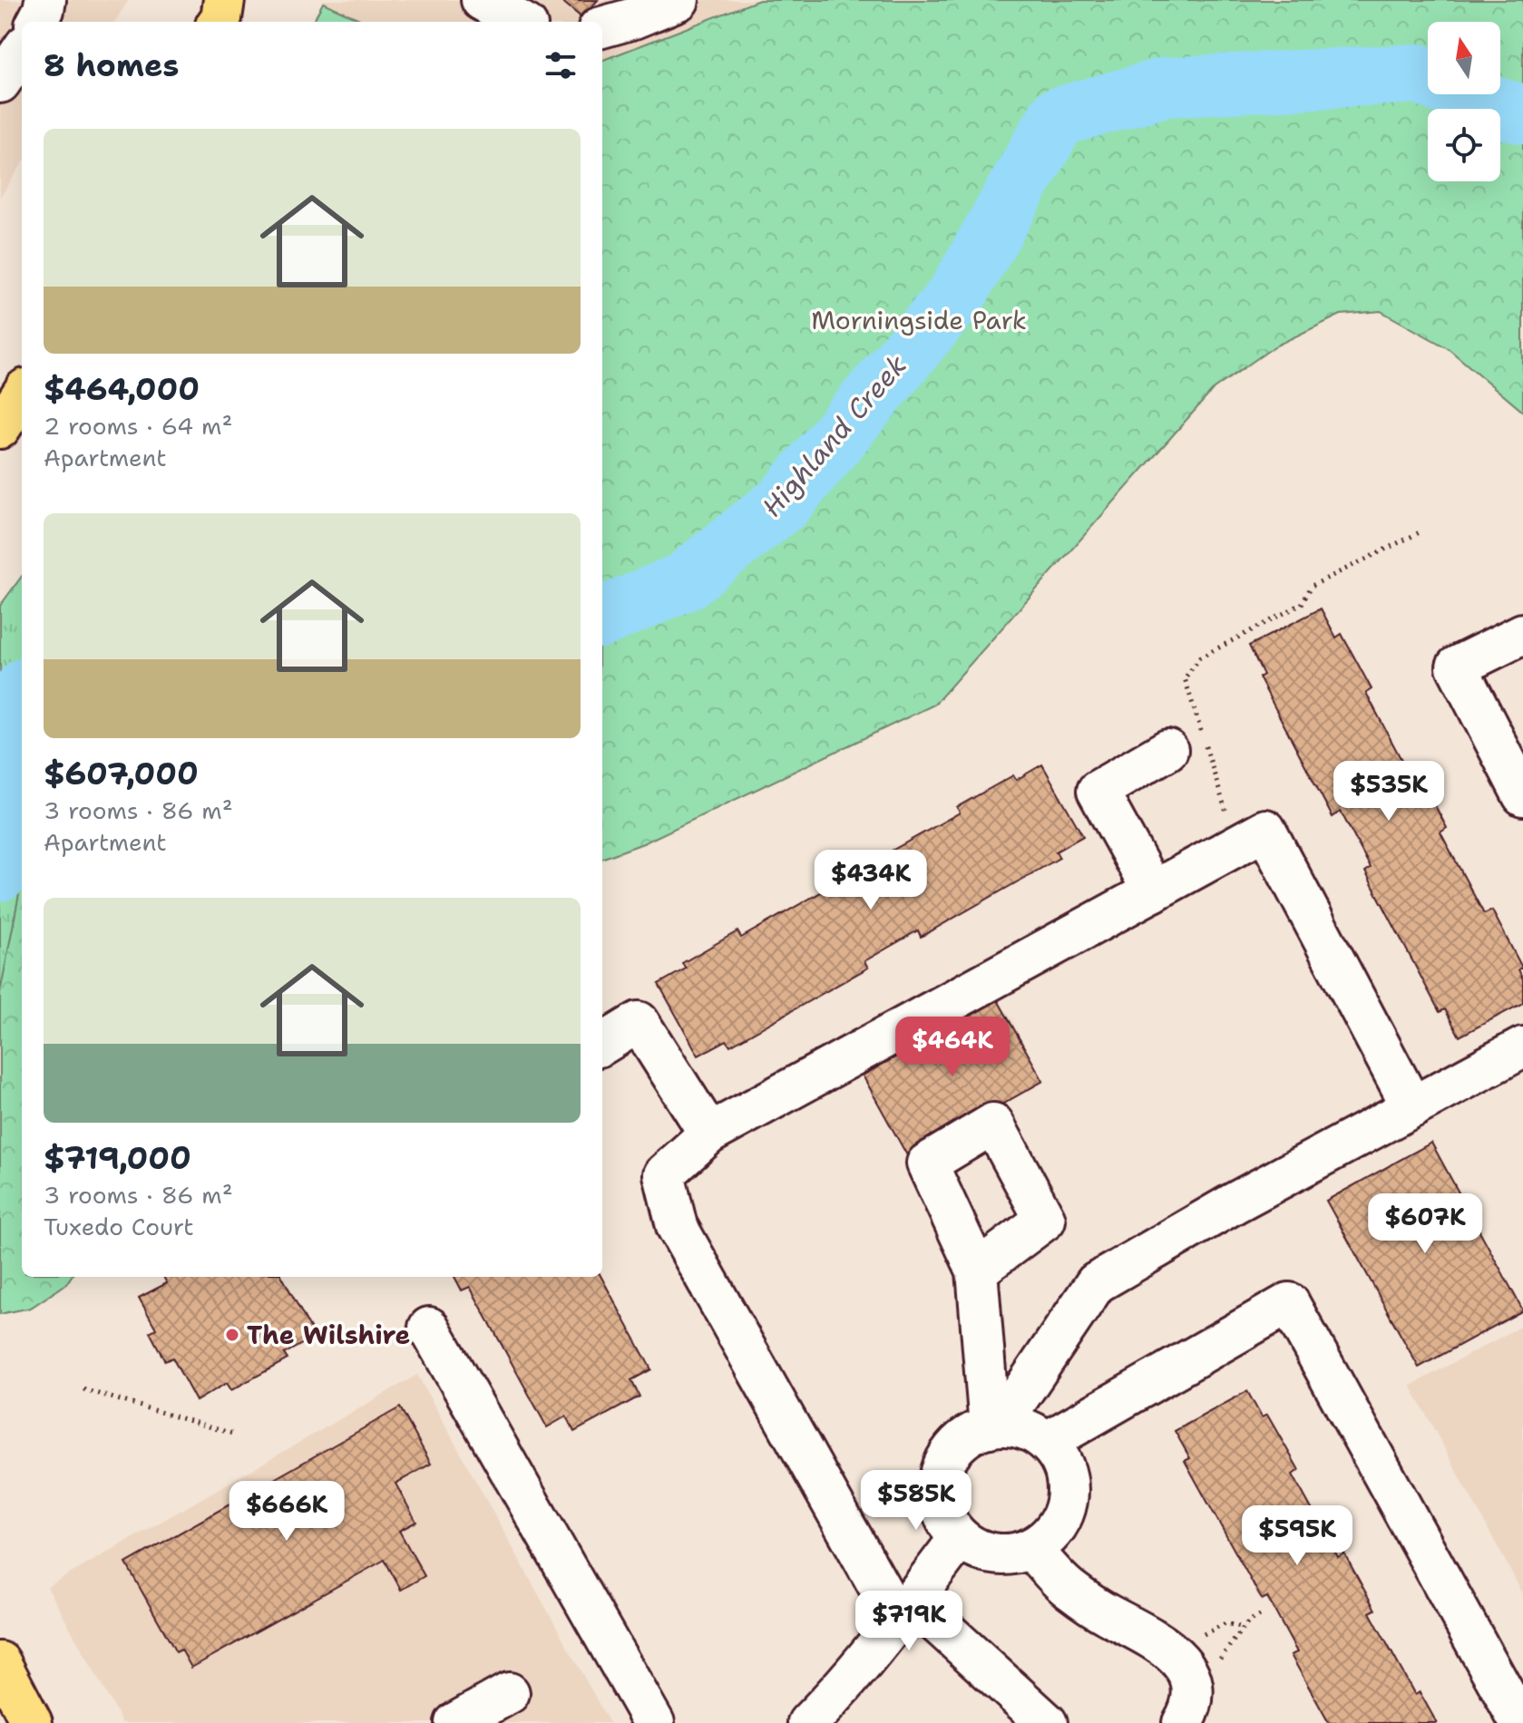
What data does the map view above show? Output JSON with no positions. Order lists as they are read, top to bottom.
{
  "water": ["Highland Creek"],
  "parks": ["Morningside Park"],
  "places": ["The Wilshire"],
  "north": "top",
  "page": {
    "heading": "8 homes",
    "list": [
      {
        "name": "$464,000",
        "note": "2 rooms · 64 m² · Apartment"
      },
      {
        "name": "$607,000",
        "note": "3 rooms · 86 m² · Apartment"
      },
      {
        "name": "$719,000",
        "note": "3 rooms · 86 m² · Tuxedo Court"
      }
    ],
    "price": [
      "$535K",
      "$434K",
      "$464K",
      "$607K",
      "$585K",
      "$666K",
      "$595K",
      "$719K"
    ]
  }
}
